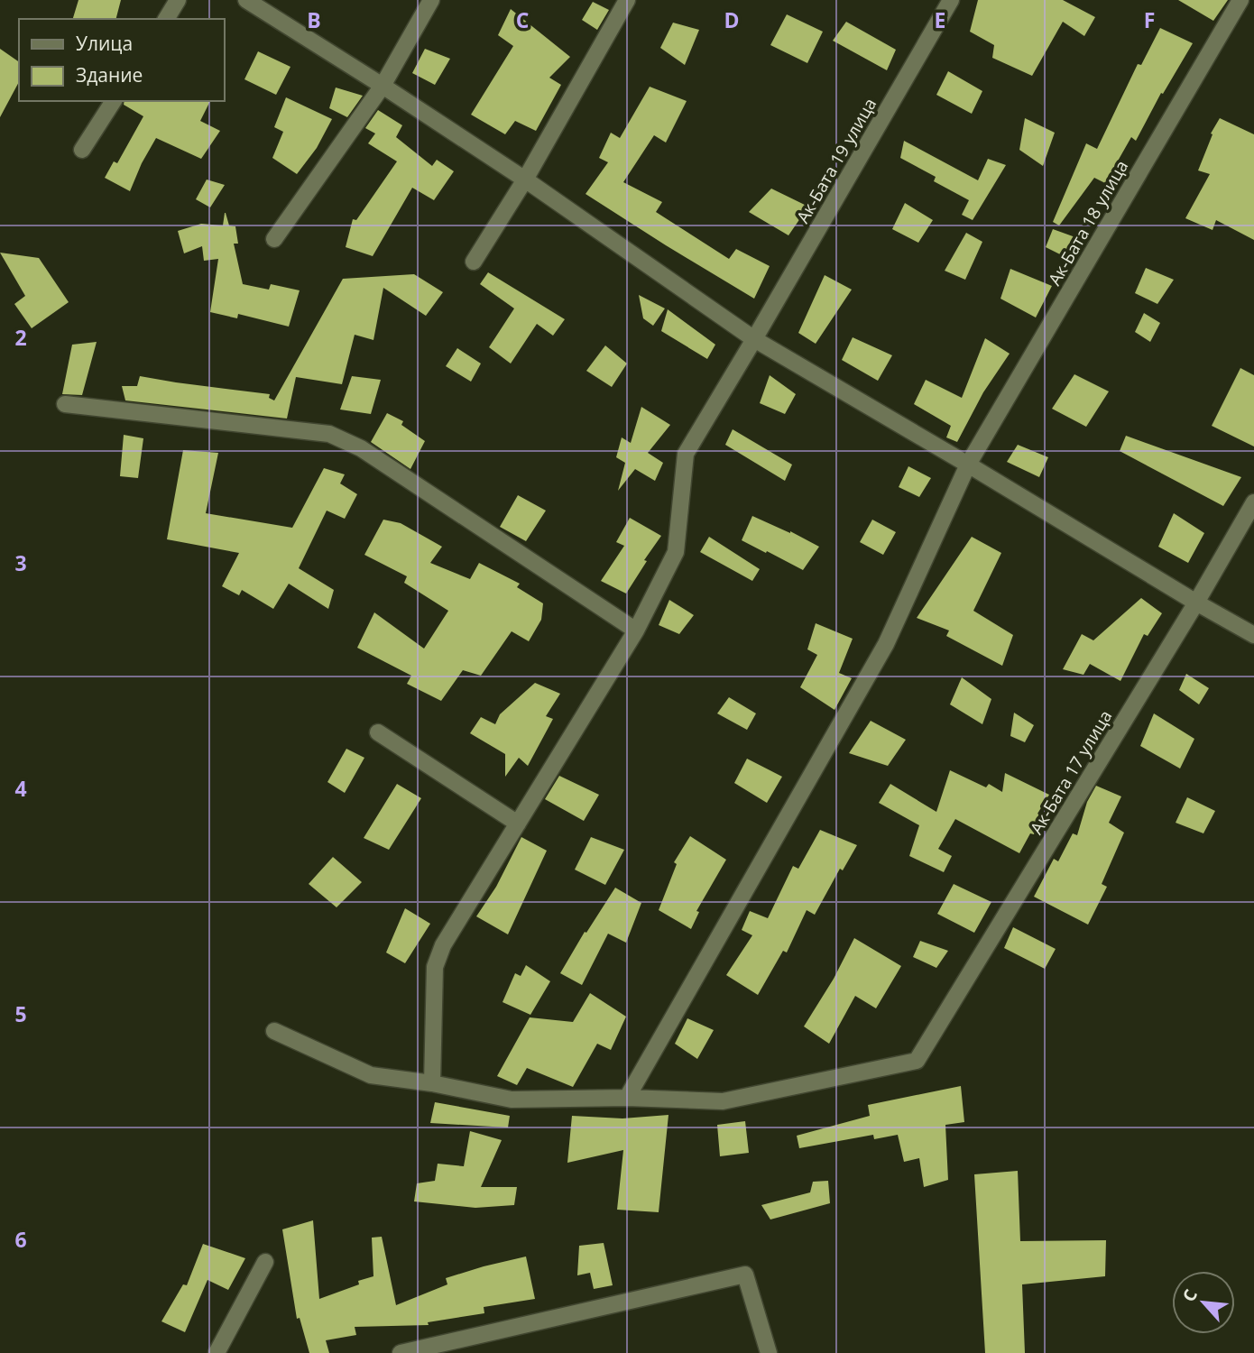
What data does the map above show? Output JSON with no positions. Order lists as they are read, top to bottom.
{
  "streets": {
    "street": ["Ак-Бата 19 улица", "Ак-Бата 18 улица", "Ак-Бата 17 улица"]
  },
  "crossings": [
    ["Ак-Бата 18 улица", "Ак-Бата 17 улица"]
  ],
  "legend": ["Улица", "Здание"],
  "north": "top left",
  "grid": {
    "columns": [
      "B",
      "C",
      "D",
      "E",
      "F"
    ],
    "rows": [
      "2",
      "3",
      "4",
      "5",
      "6"
    ]
  }
}
